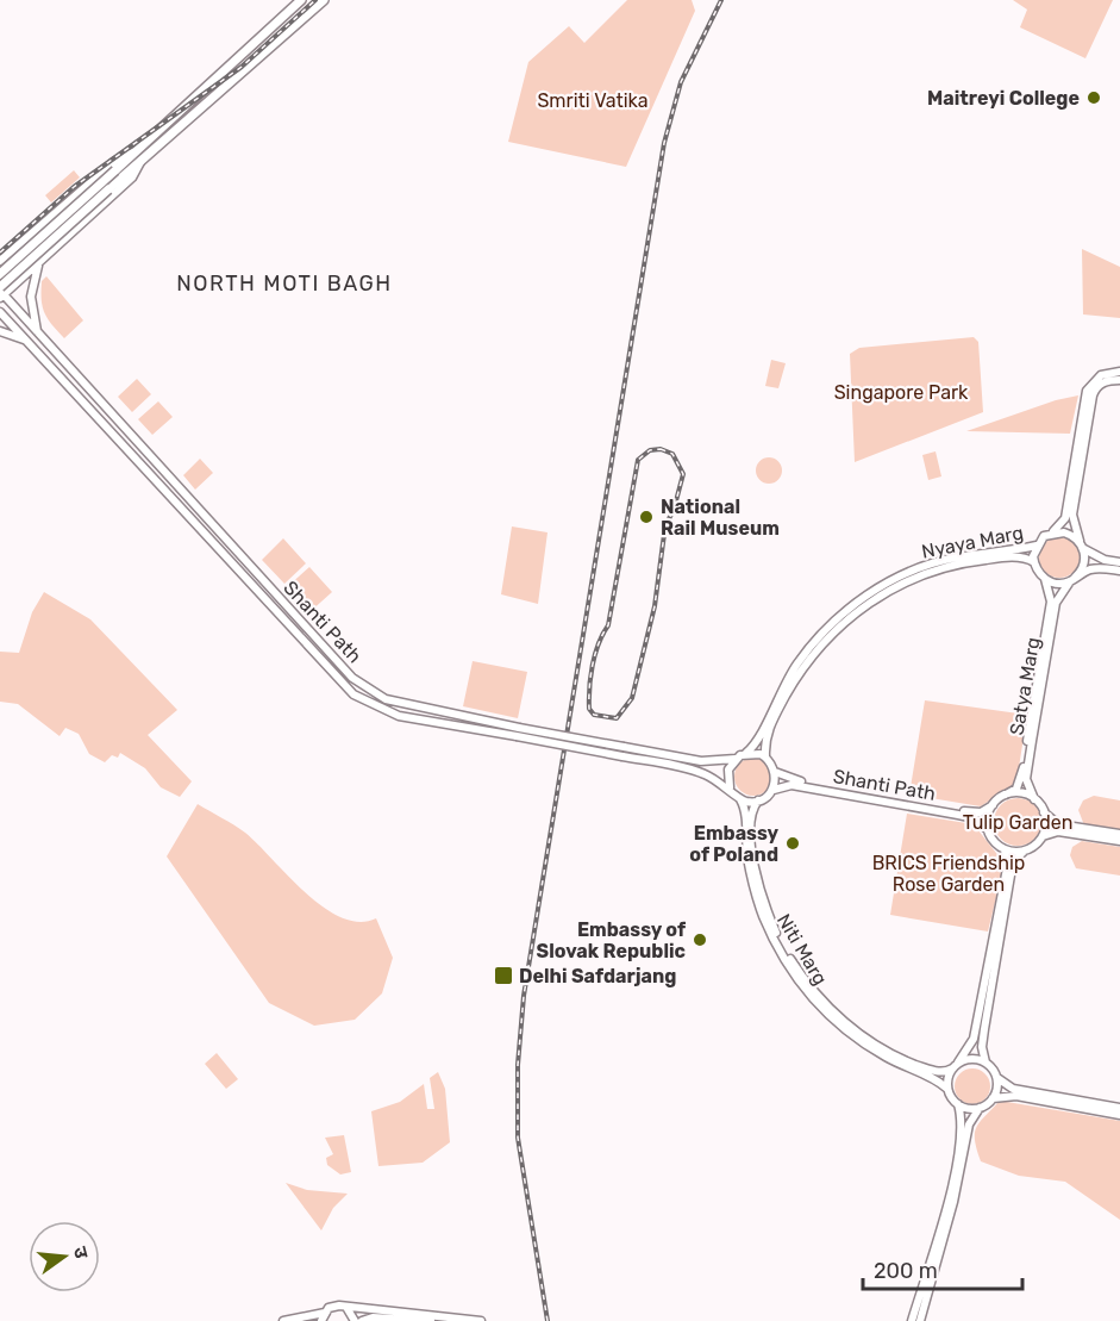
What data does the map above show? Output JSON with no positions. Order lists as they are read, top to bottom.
{
  "streets": {
    "main road": [
      "Nyaya Marg",
      "Shanti Path",
      "Satya Marg",
      "Niti Marg"
    ]
  },
  "crossings": [
    ["Nyaya Marg", "Shanti Path"],
    ["Nyaya Marg", "Satya Marg"],
    ["Nyaya Marg", "Niti Marg"],
    ["Shanti Path", "Satya Marg"],
    ["Shanti Path", "Niti Marg"]
  ],
  "districts": ["NORTH MOTI BAGH"],
  "parks": [
    "Smriti Vatika",
    "Singapore Park",
    "Tulip Garden",
    "BRICS Friendship Rose Garden"
  ],
  "places": {
    "other": [
      "Maitreyi College",
      "National Rail Museum",
      "Embassy of Poland",
      "Embassy of Slovak Republic"
    ],
    "transit": ["Delhi Safdarjang"]
  },
  "scale_bar": "200 m",
  "north": "right"
}
